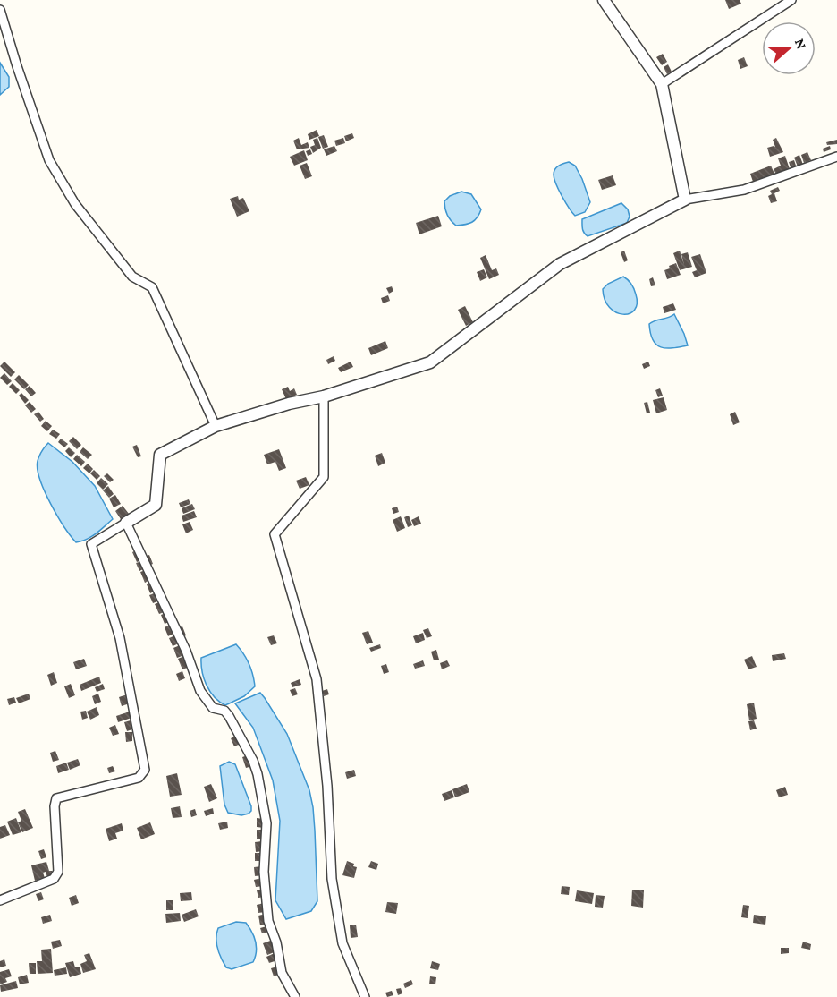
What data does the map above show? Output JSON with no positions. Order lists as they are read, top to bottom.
{
  "north": "right"
}
